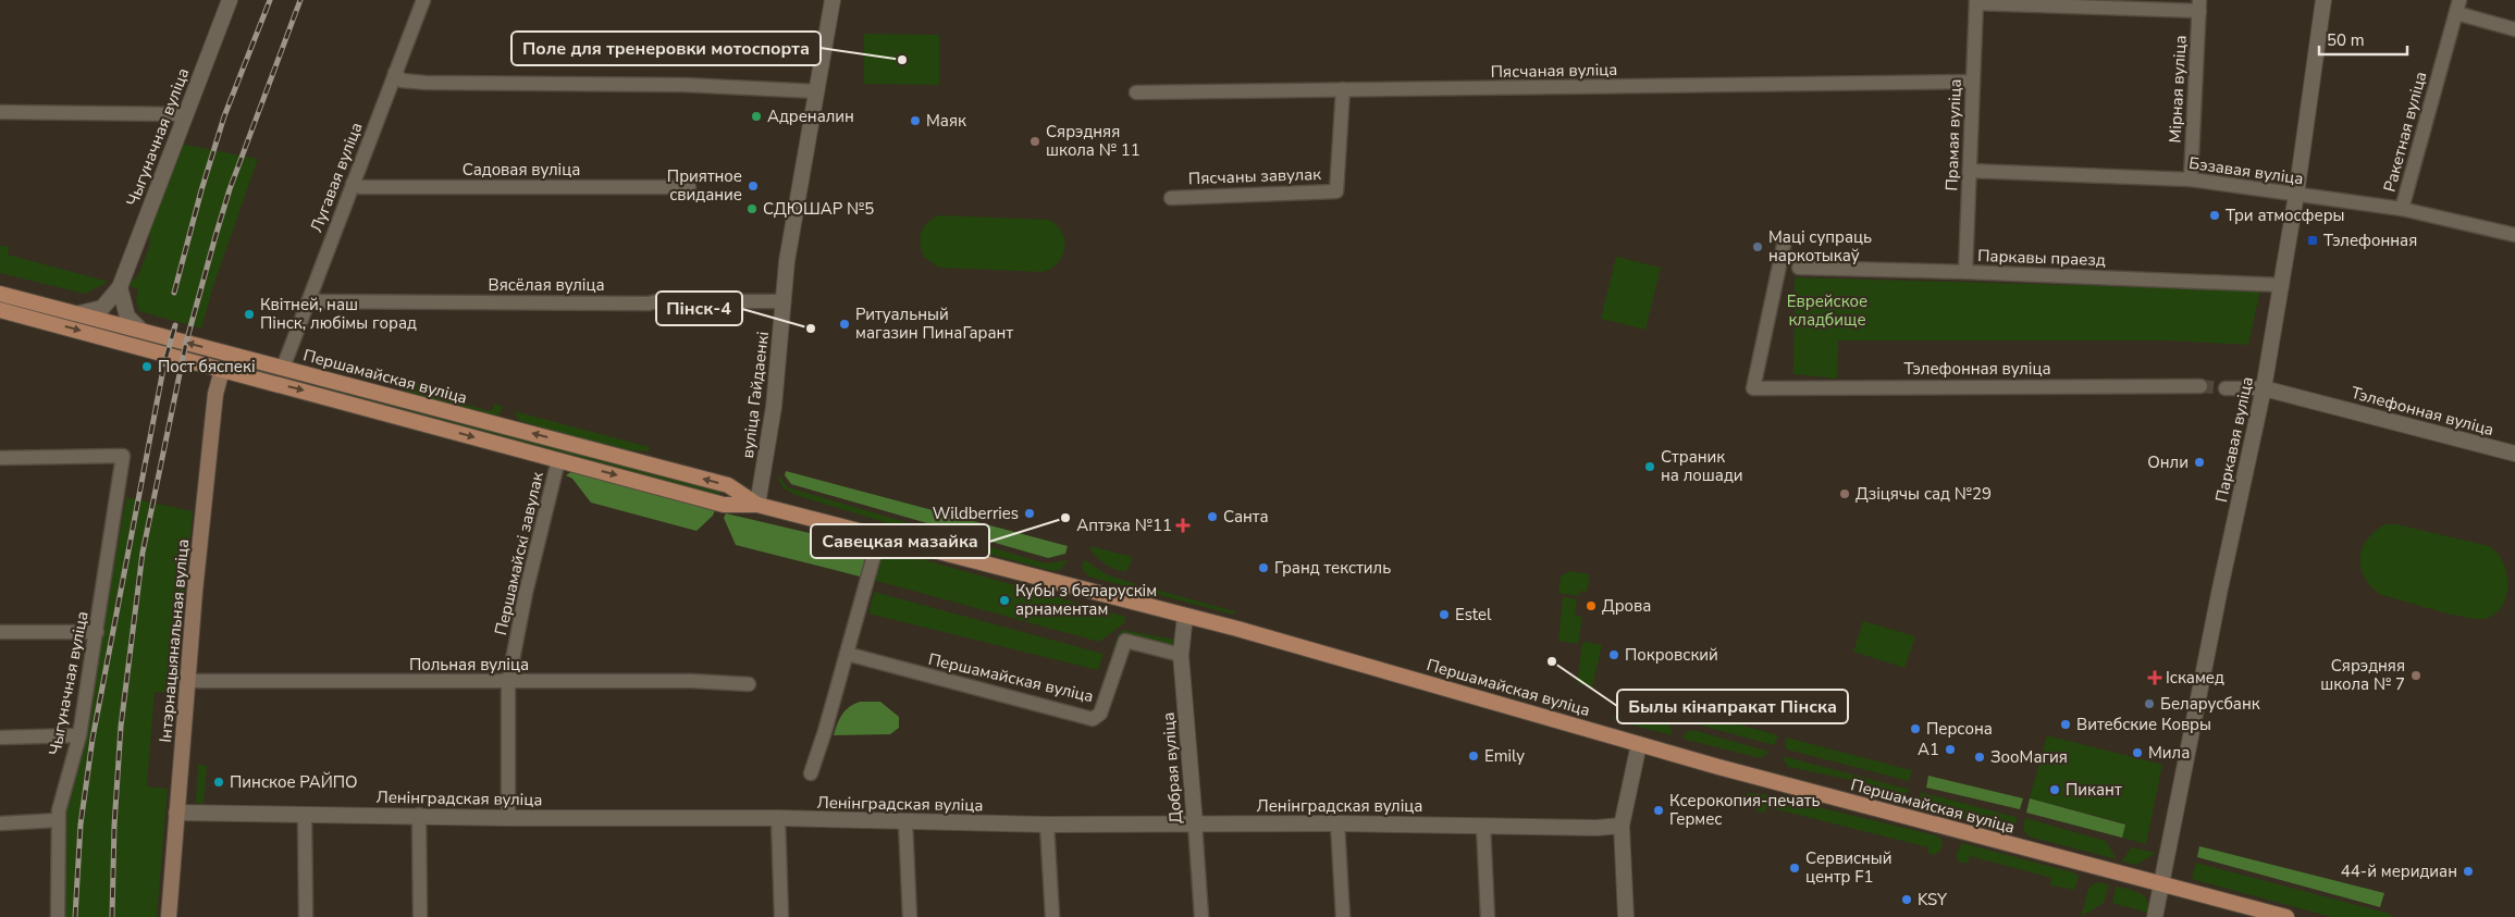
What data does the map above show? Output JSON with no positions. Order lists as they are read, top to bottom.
{
  "streets": {
    "main road": ["Першамайская вуліца", "Інтэрнацыянальная вуліца"],
    "street": [
      "Пясчаная вуліца",
      "Мірная вуліца",
      "Ракетная вуліца",
      "Прамая вуліца",
      "Чыгуначная вуліца",
      "Садовая вуліца",
      "Бэзавая вуліца",
      "Пясчаны завулак",
      "Лугавая вуліца",
      "Паркавы праезд",
      "Вясёлая вуліца",
      "Тэлефонная вуліца",
      "вуліца Гайдаенкі",
      "Паркавая вуліца",
      "Першамайскі завулак",
      "Польная вуліца",
      "Добрая вуліца",
      "Ленінградская вуліца"
    ]
  },
  "crossings": [
    ["Пясчаная вуліца", "Прамая вуліца"],
    ["Пясчаная вуліца", "Пясчаны завулак"],
    ["Мірная вуліца", "Бэзавая вуліца"],
    ["Ракетная вуліца", "Бэзавая вуліца"],
    ["Прамая вуліца", "Бэзавая вуліца"],
    ["Прамая вуліца", "Паркавы праезд"],
    ["Чыгуначная вуліца", "Першамайская вуліца"],
    ["Садовая вуліца", "Лугавая вуліца"],
    ["Бэзавая вуліца", "Паркавая вуліца"],
    ["Лугавая вуліца", "Вясёлая вуліца"],
    ["Лугавая вуліца", "Першамайская вуліца"],
    ["Паркавы праезд", "Паркавая вуліца"],
    ["Вясёлая вуліца", "вуліца Гайдаенкі"],
    ["Тэлефонная вуліца", "Паркавая вуліца"],
    ["Першамайская вуліца", "вуліца Гайдаенкі"],
    ["Першамайская вуліца", "Паркавая вуліца"],
    ["Першамайская вуліца", "Першамайскі завулак"],
    ["Першамайская вуліца", "Інтэрнацыянальная вуліца"],
    ["Першамайская вуліца", "Добрая вуліца"],
    ["Першамайскі завулак", "Польная вуліца"],
    ["Першамайскі завулак", "Ленінградская вуліца"],
    ["Інтэрнацыянальная вуліца", "Польная вуліца"],
    ["Інтэрнацыянальная вуліца", "Ленінградская вуліца"],
    ["Добрая вуліца", "Ленінградская вуліца"]
  ],
  "parks": ["Еврейское кладбище"],
  "places": {
    "other": [
      "Поле для тренеровки мотоспорта",
      "Адреналин",
      "Маяк",
      "Сярэдняя школа № 11",
      "Приятное свидание",
      "СДЮШАР №5",
      "Три атмосферы",
      "Маці супраць наркотыкаў",
      "Квітней, наш Пінск, любімы горад",
      "Ритуальный магазин ПинаГарант",
      "Пінск-4",
      "Пост бяспекі",
      "Онли",
      "Страник на лошади",
      "Дзіцячы сад №29",
      "Wildberries",
      "Санта",
      "Савецкая мазайка",
      "Гранд текстиль",
      "Кубы з беларускім арнаментам",
      "Дрова",
      "Estel",
      "Покровский",
      "Былы кінапракат Пінска",
      "Сярэдняя школа № 7",
      "Беларусбанк",
      "Витебские Ковры",
      "Персона",
      "A1",
      "Мила",
      "Emily",
      "ЗооМагия",
      "Пинское РАЙПО",
      "Пикант",
      "Ксерокопия-печать Гермес",
      "Сервисный центр F1",
      "44-й меридиан",
      "KSY"
    ],
    "transit": ["Тэлефонная"],
    "health": ["Аптэка №11", "Іскамед"]
  },
  "scale_bar": "50 m"
}
